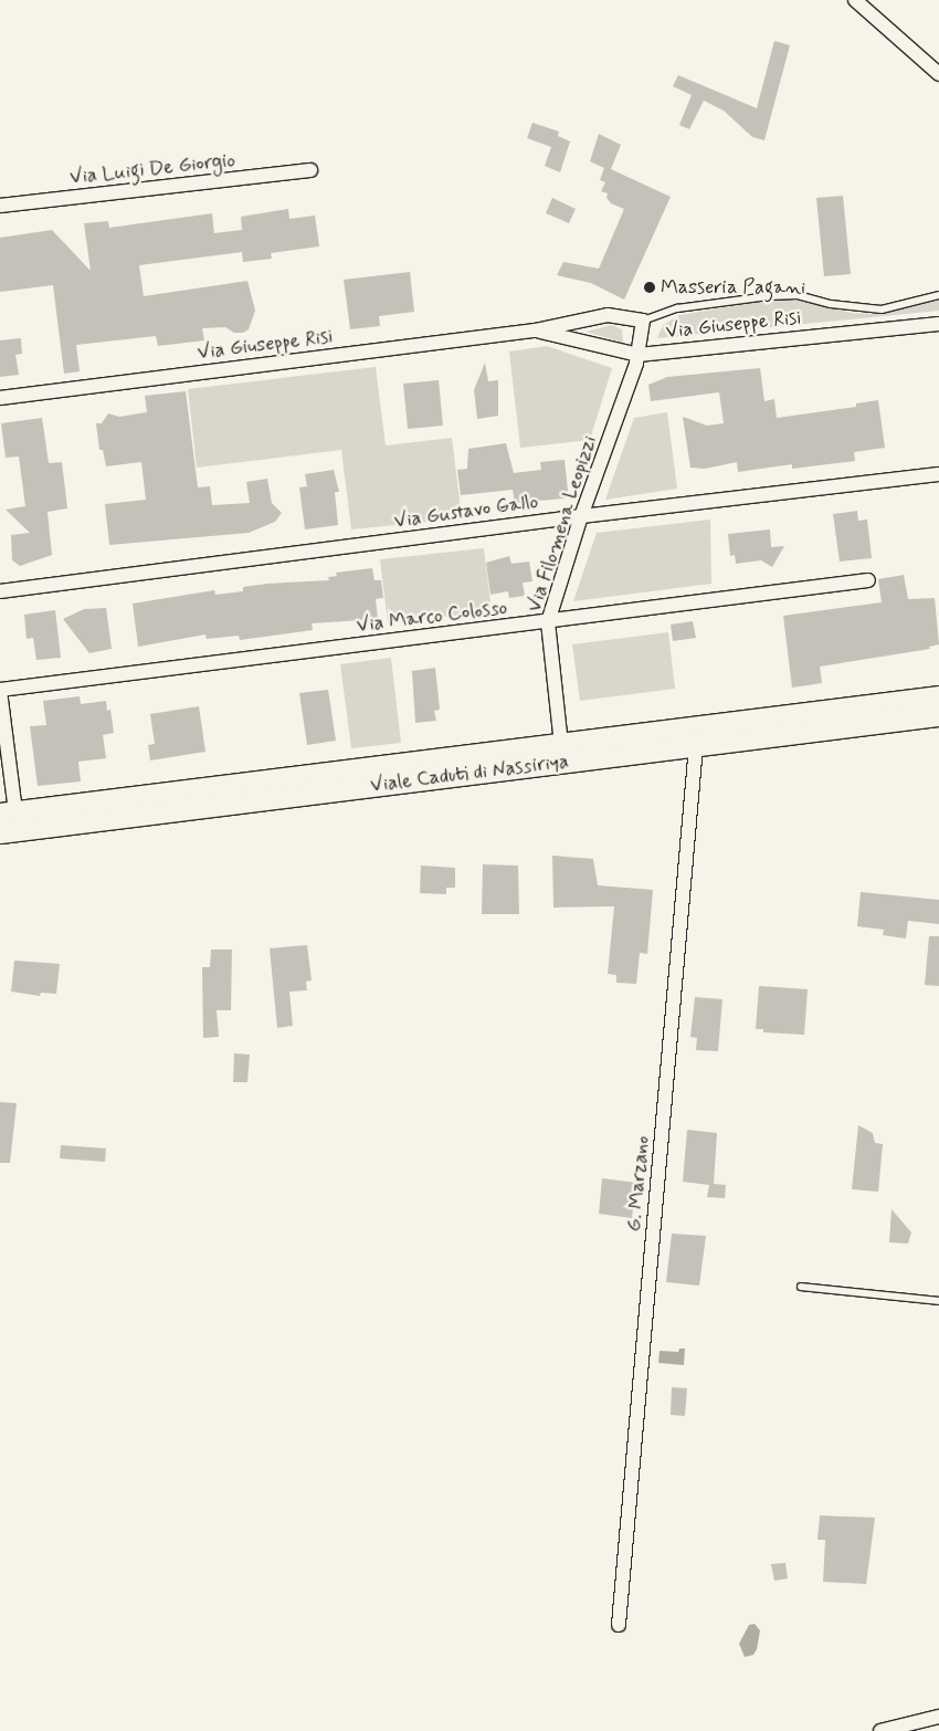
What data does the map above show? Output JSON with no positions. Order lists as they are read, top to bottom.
{
  "streets": {
    "main road": ["Viale Caduti di Nassiriya"],
    "street": [
      "Via Luigi De Giorgio",
      "Via Giuseppe Risi",
      "Via Gustavo Gallo",
      "Via Filomena Leopizzi",
      "Via Marco Colosso",
      "G. Marzano"
    ]
  },
  "crossings": [
    ["Via Giuseppe Risi", "Via Filomena Leopizzi"],
    ["Via Gustavo Gallo", "Via Filomena Leopizzi"],
    ["Via Filomena Leopizzi", "Via Marco Colosso"],
    ["Via Filomena Leopizzi", "Viale Caduti di Nassiriya"],
    ["Viale Caduti di Nassiriya", "G. Marzano"]
  ],
  "places": ["Masseria Pagani"]
}
